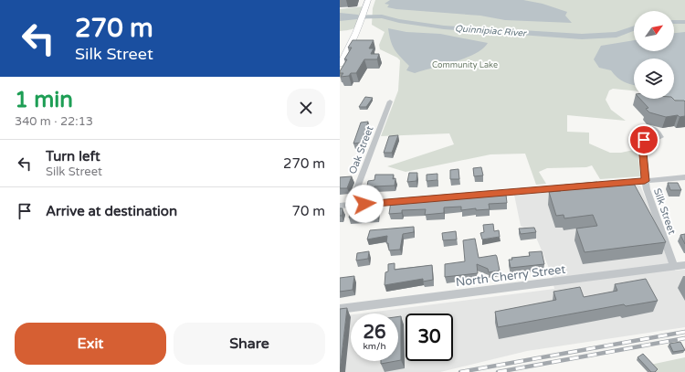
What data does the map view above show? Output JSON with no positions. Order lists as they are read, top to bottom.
{
  "streets": {
    "street": ["Oak Street", "Silk Street", "North Cherry Street"]
  },
  "crossings": [
    ["Silk Street", "North Cherry Street"]
  ],
  "water": ["Quinnipiac River"],
  "parks": ["Community Lake"],
  "north": "top right",
  "page": {
    "turn": ["270 m", "Silk Street"],
    "heading": ["1 min", "340 m · 22:13"],
    "list": [
      {
        "name": "Turn left",
        "note": "Silk Street",
        "value": "270 m"
      },
      {
        "name": "Arrive at destination",
        "value": "70 m"
      }
    ],
    "speed": "26 km/h",
    "limit": "30",
    "buttons": ["Exit", "Share"]
  }
}
